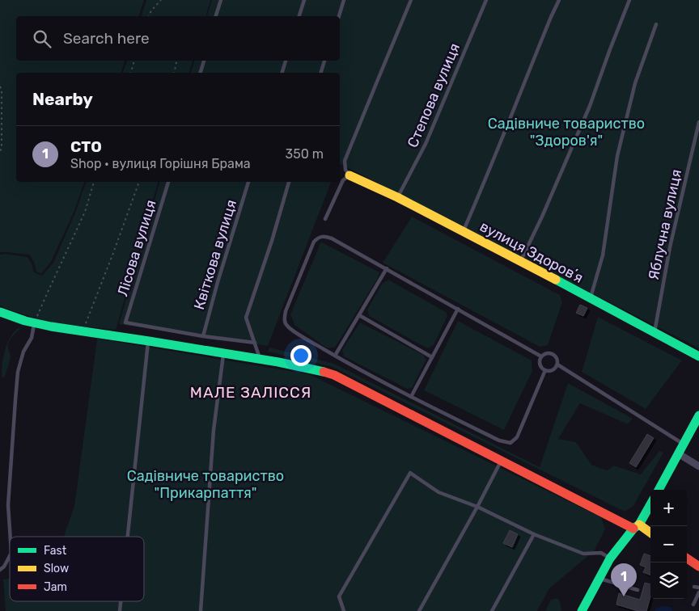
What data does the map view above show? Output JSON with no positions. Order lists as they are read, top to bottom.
{
  "streets": {
    "street": ["вулиця Здоровʼя"],
    "lane": [
      "Степова вулиця",
      "Яблучна вулиця",
      "Лісова вулиця",
      "Квіткова вулиця"
    ]
  },
  "crossings": [
    ["Степова вулиця", "вулиця Здоровʼя"],
    ["Яблучна вулиця", "вулиця Здоровʼя"],
    ["Лісова вулиця", "Квіткова вулиця"]
  ],
  "districts": ["МАЛЕ ЗАЛІССЯ"],
  "parks": ["Садівниче товариство \"Здоров'я\"", "Садівниче товариство \"Прикарпаття\""],
  "legend": ["Fast", "Slow", "Jam"],
  "page": {
    "search": "Search here",
    "heading": "Nearby",
    "list": [
      {
        "mark": "1",
        "name": "СТО",
        "note": "Shop · вулиця Горішня Брама",
        "value": "350 m"
      }
    ],
    "map_buttons": ["+", "−"],
    "pins": "1"
  }
}
